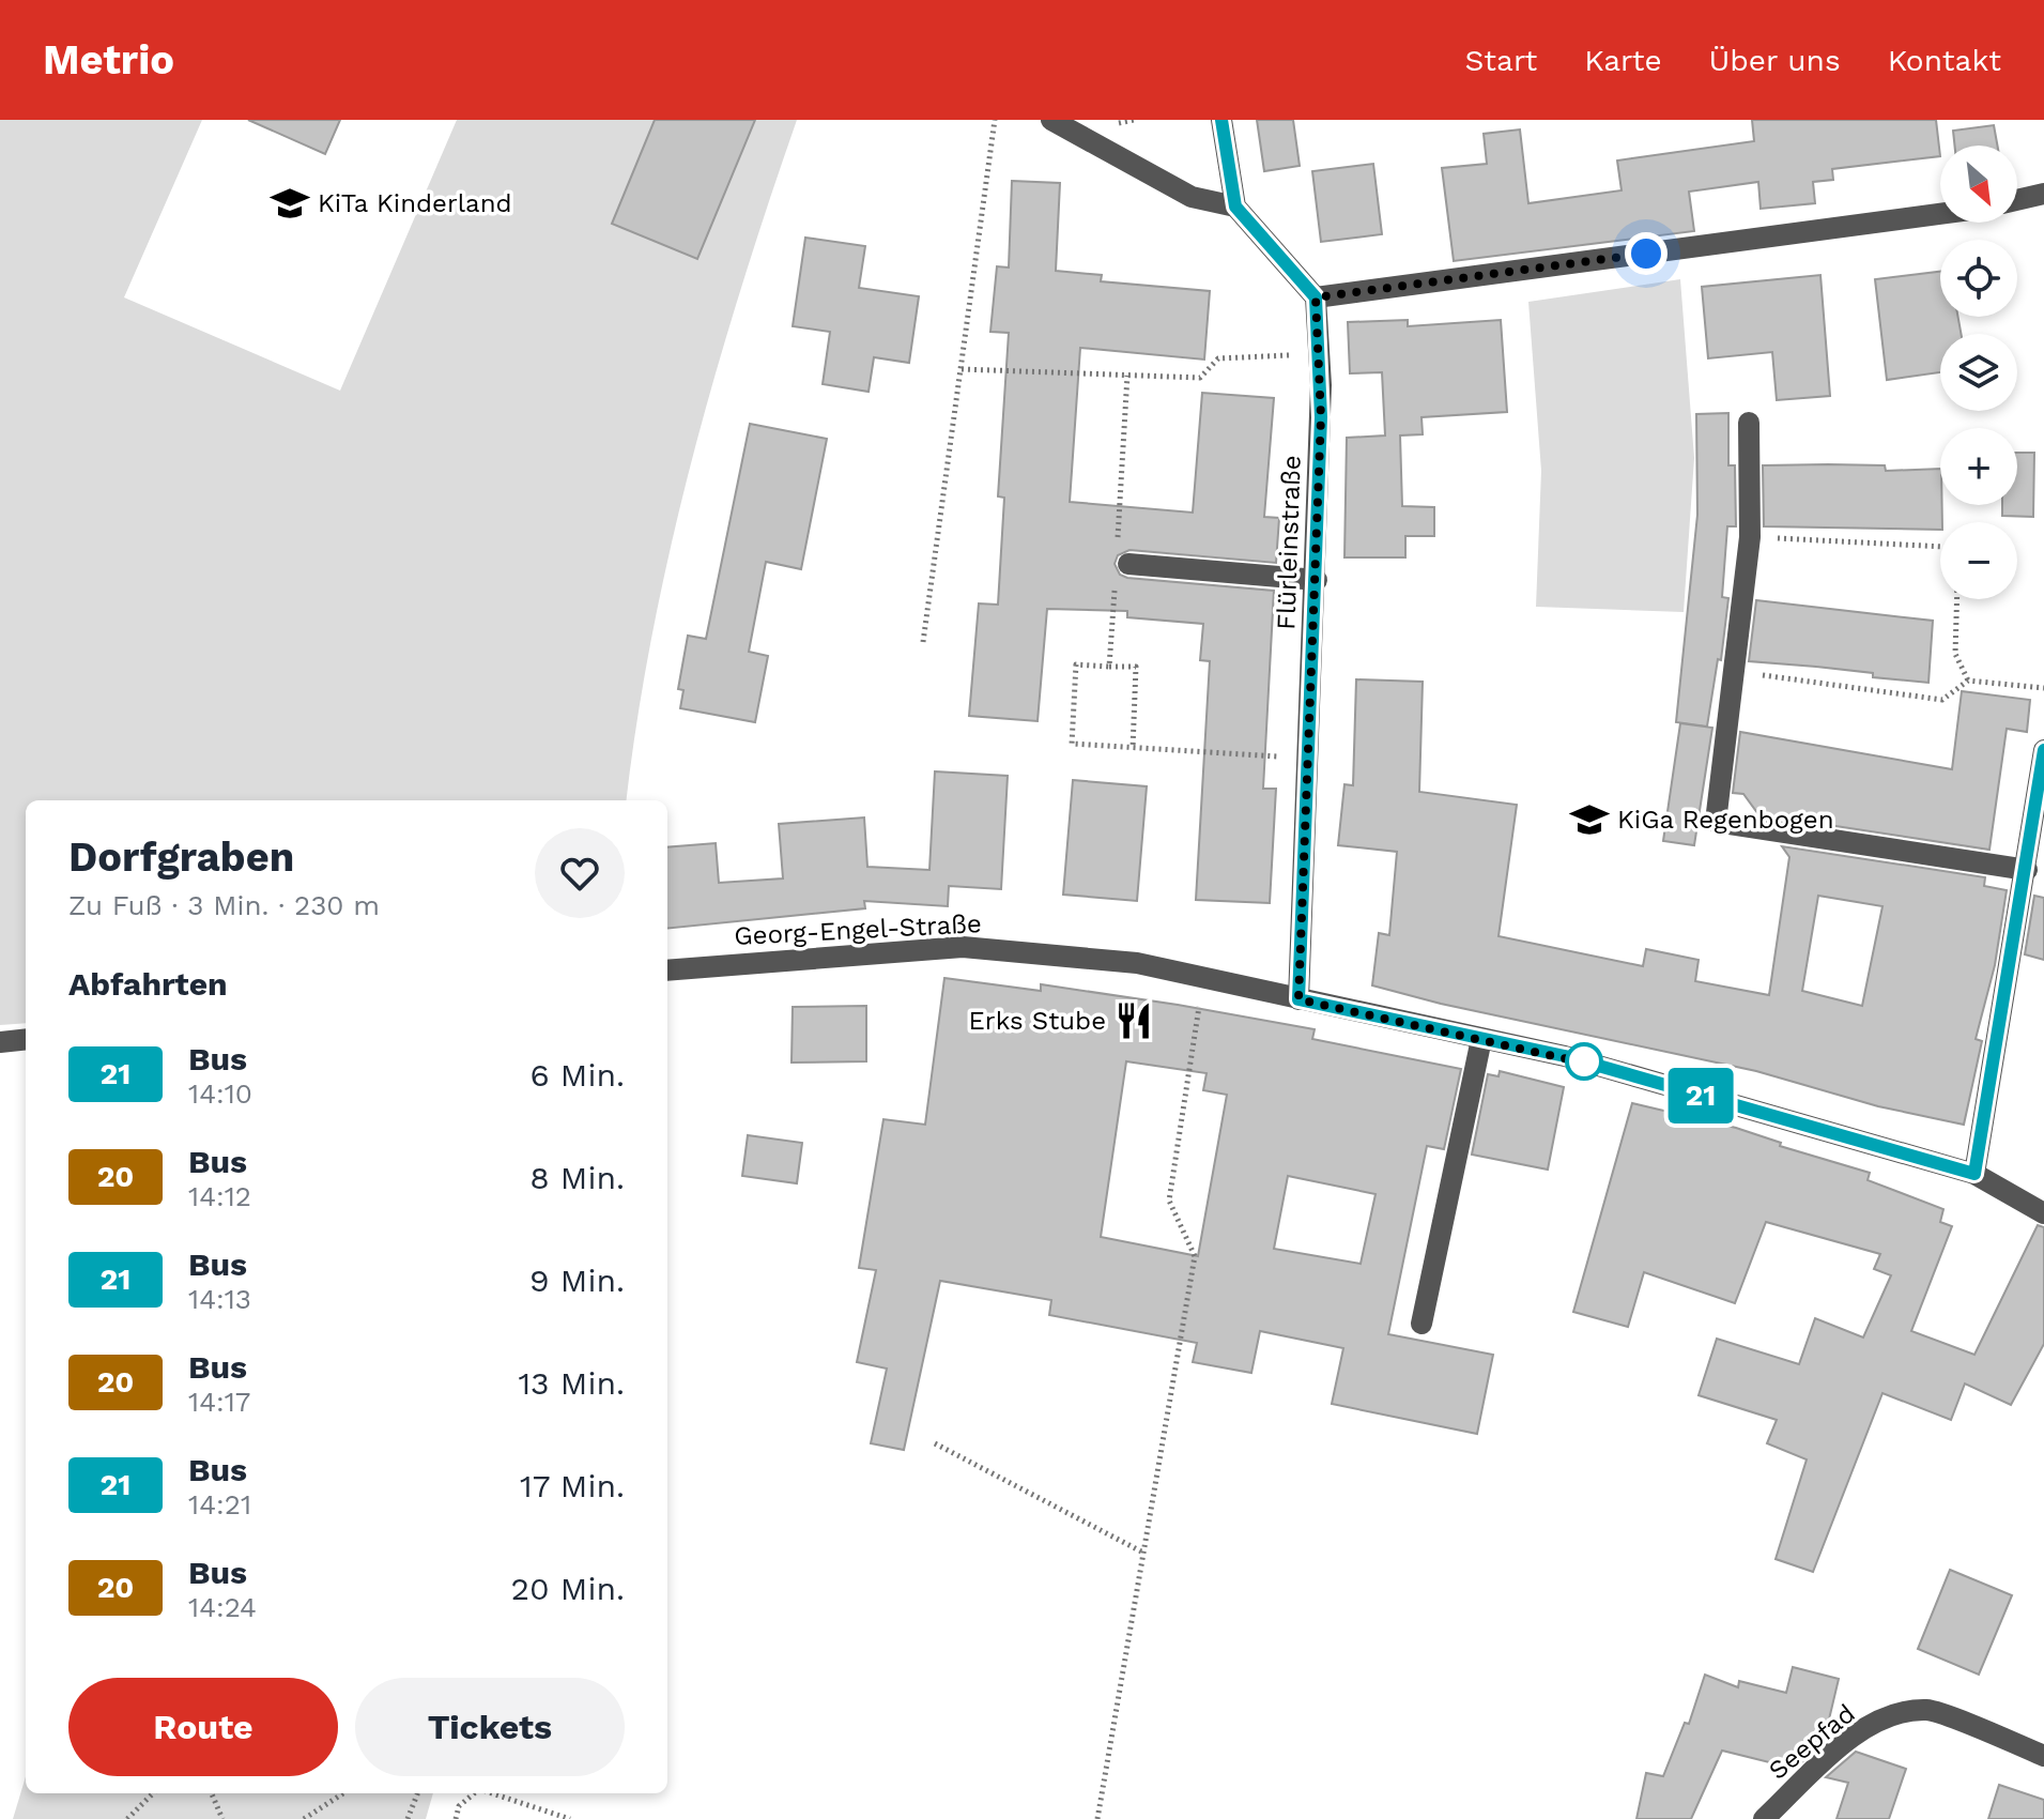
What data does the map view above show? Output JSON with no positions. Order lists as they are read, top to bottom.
{
  "streets": {
    "street": ["Flürleinstraße", "Georg-Engel-Straße", "Seepfad"]
  },
  "crossings": [
    ["Flürleinstraße", "Georg-Engel-Straße"]
  ],
  "places": {
    "school or university": ["KiTa Kinderland", "KiGa Regenbogen"],
    "restaurant": ["Erks Stube"]
  },
  "lines": ["bus line 21"],
  "north": "bottom right",
  "page": {
    "header": "Metrio",
    "nav": [
      "Start",
      "Karte",
      "Über uns",
      "Kontakt"
    ],
    "on_map": "21",
    "map_buttons": ["+", "−"],
    "heading": [
      ["Dorfgraben", "Zu Fuß · 3 Min. · 230 m"],
      "Abfahrten"
    ],
    "list": [
      {
        "mark": "21",
        "name": "Bus",
        "note": "14:10",
        "value": "6 Min."
      },
      {
        "mark": "20",
        "name": "Bus",
        "note": "14:12",
        "value": "8 Min."
      },
      {
        "mark": "21",
        "name": "Bus",
        "note": "14:13",
        "value": "9 Min."
      },
      {
        "mark": "20",
        "name": "Bus",
        "note": "14:17",
        "value": "13 Min."
      },
      {
        "mark": "21",
        "name": "Bus",
        "note": "14:21",
        "value": "17 Min."
      },
      {
        "mark": "20",
        "name": "Bus",
        "note": "14:24",
        "value": "20 Min."
      }
    ],
    "buttons": ["Route", "Tickets"]
  }
}
